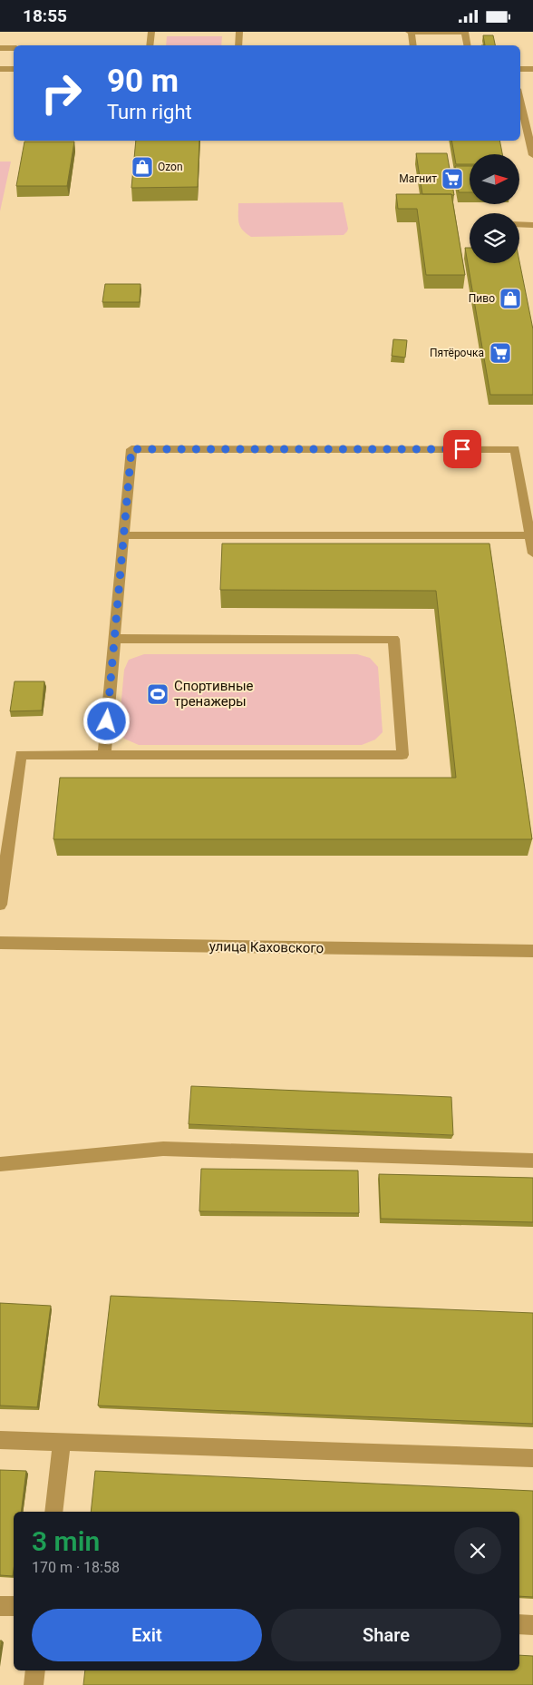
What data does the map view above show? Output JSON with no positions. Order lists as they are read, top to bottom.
{
  "streets": {
    "street": ["улица Каховского"]
  },
  "places": {
    "shop": ["Ozon", "Пиво"],
    "supermarket": ["Магнит", "Пятёрочка"],
    "sports": ["Спортивные тренажеры"]
  },
  "north": "right",
  "page": {
    "status": "18:55",
    "turn": ["90 m", "Turn right"],
    "heading": ["3 min", "170 m · 18:58"],
    "buttons": ["Exit", "Share"]
  }
}
